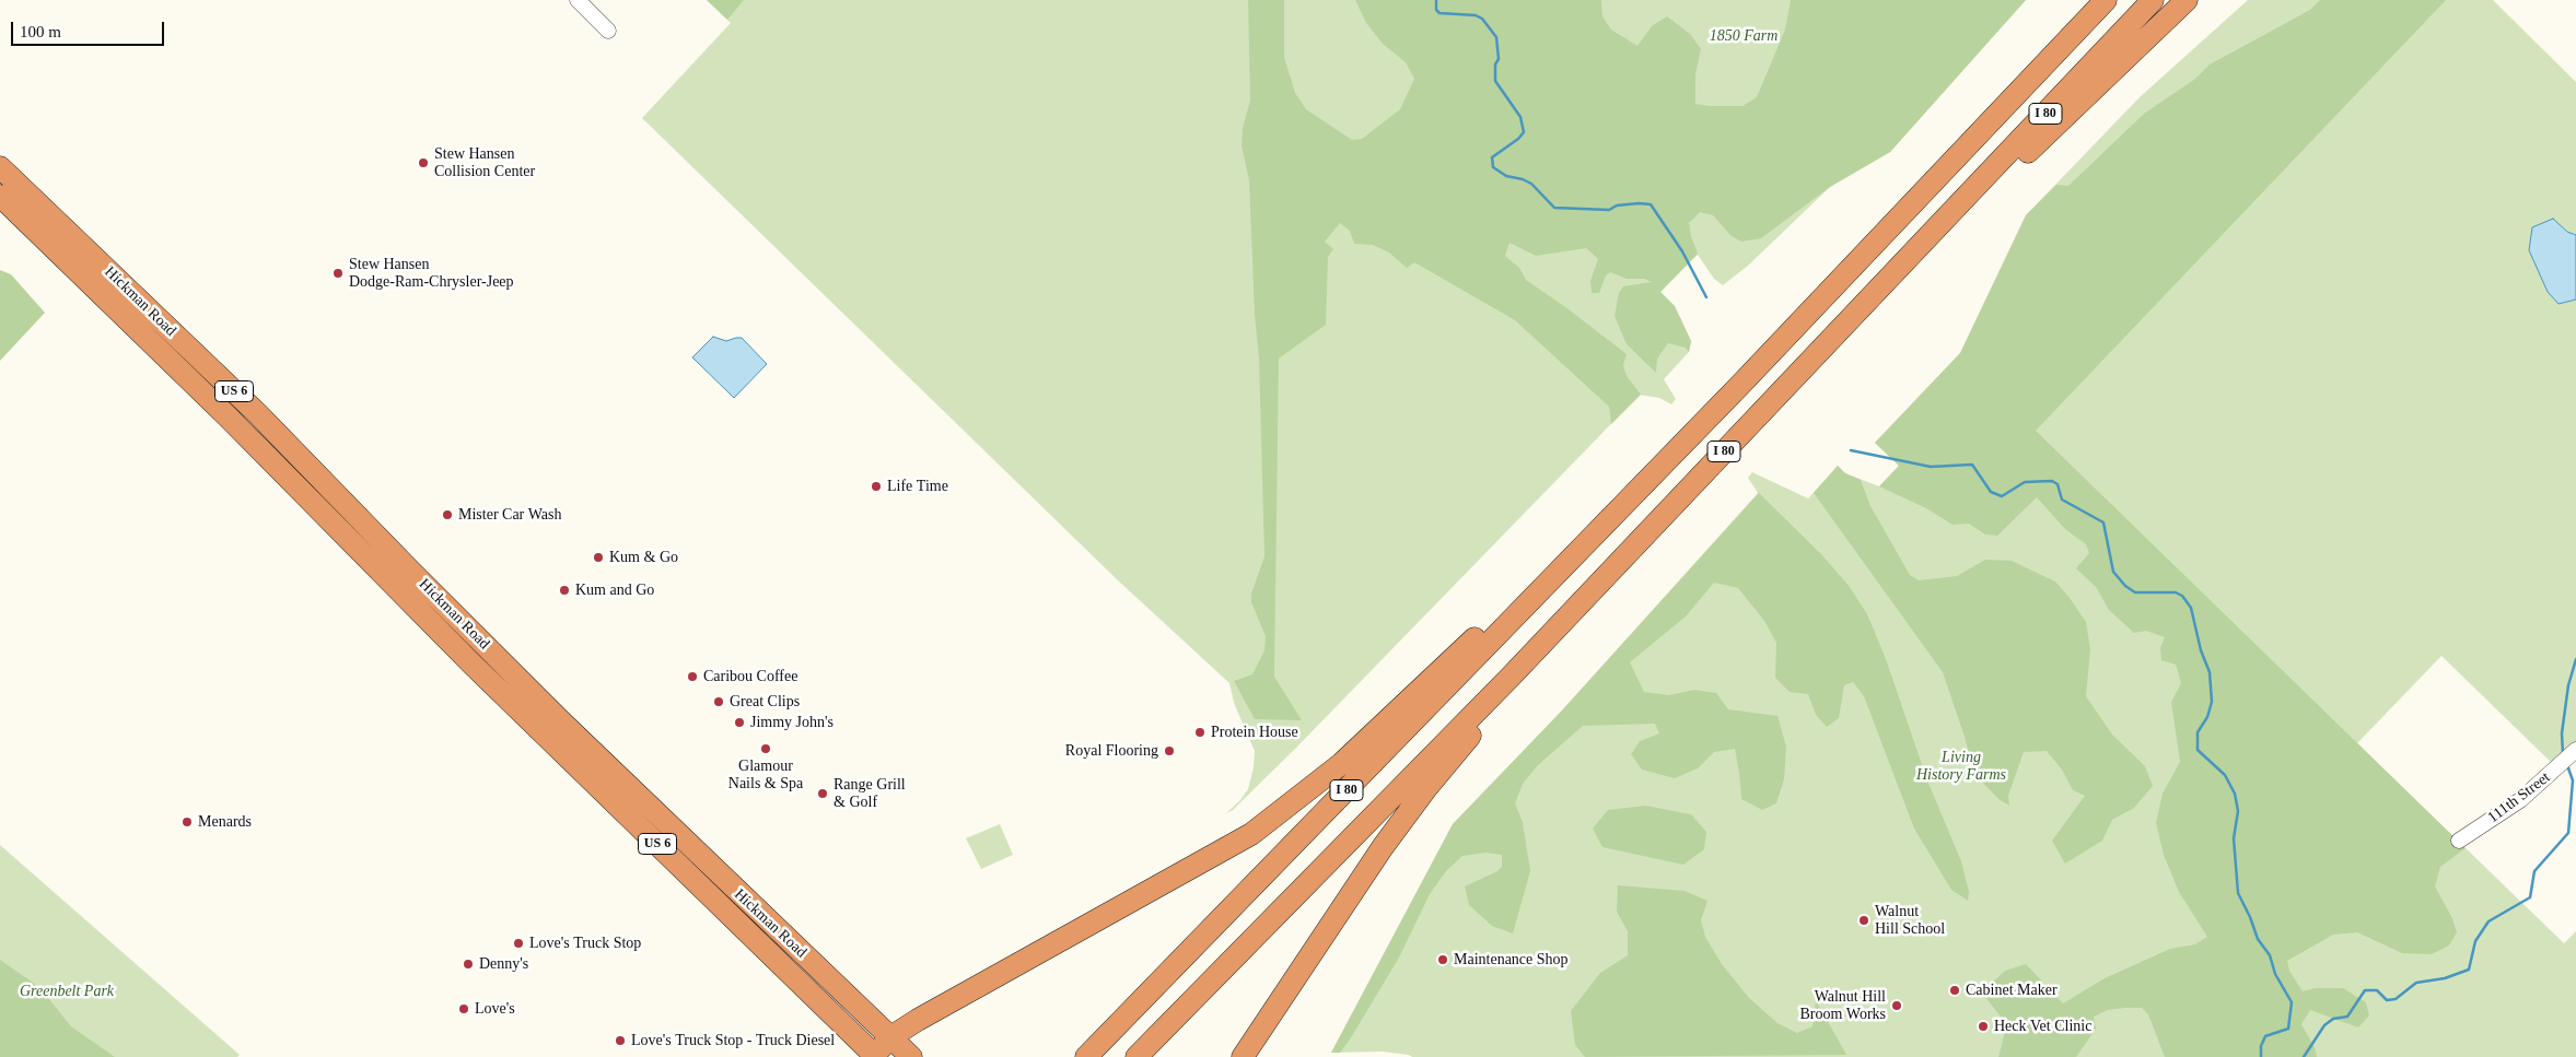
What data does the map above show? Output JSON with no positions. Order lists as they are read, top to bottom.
{
  "streets": {
    "highway": ["I 80", "Hickman Road", "US 6"],
    "street": ["111th Street"]
  },
  "parks": ["1850 Farm", "Living History Farms", "Greenbelt Park"],
  "places": [
    "Stew Hansen Collision Center",
    "Stew Hansen Dodge-Ram-Chrysler-Jeep",
    "Life Time",
    "Mister Car Wash",
    "Kum & Go",
    "Kum and Go",
    "Caribou Coffee",
    "Great Clips",
    "Jimmy John's",
    "Protein House",
    "Glamour Nails & Spa",
    "Royal Flooring",
    "Range Grill & Golf",
    "Menards",
    "Walnut Hill School",
    "Love's Truck Stop",
    "Maintenance Shop",
    "Denny's",
    "Cabinet Maker",
    "Walnut Hill Broom Works",
    "Love's",
    "Heck Vet Clinic",
    "Love's Truck Stop - Truck Diesel"
  ],
  "scale_bar": "100 m"
}
